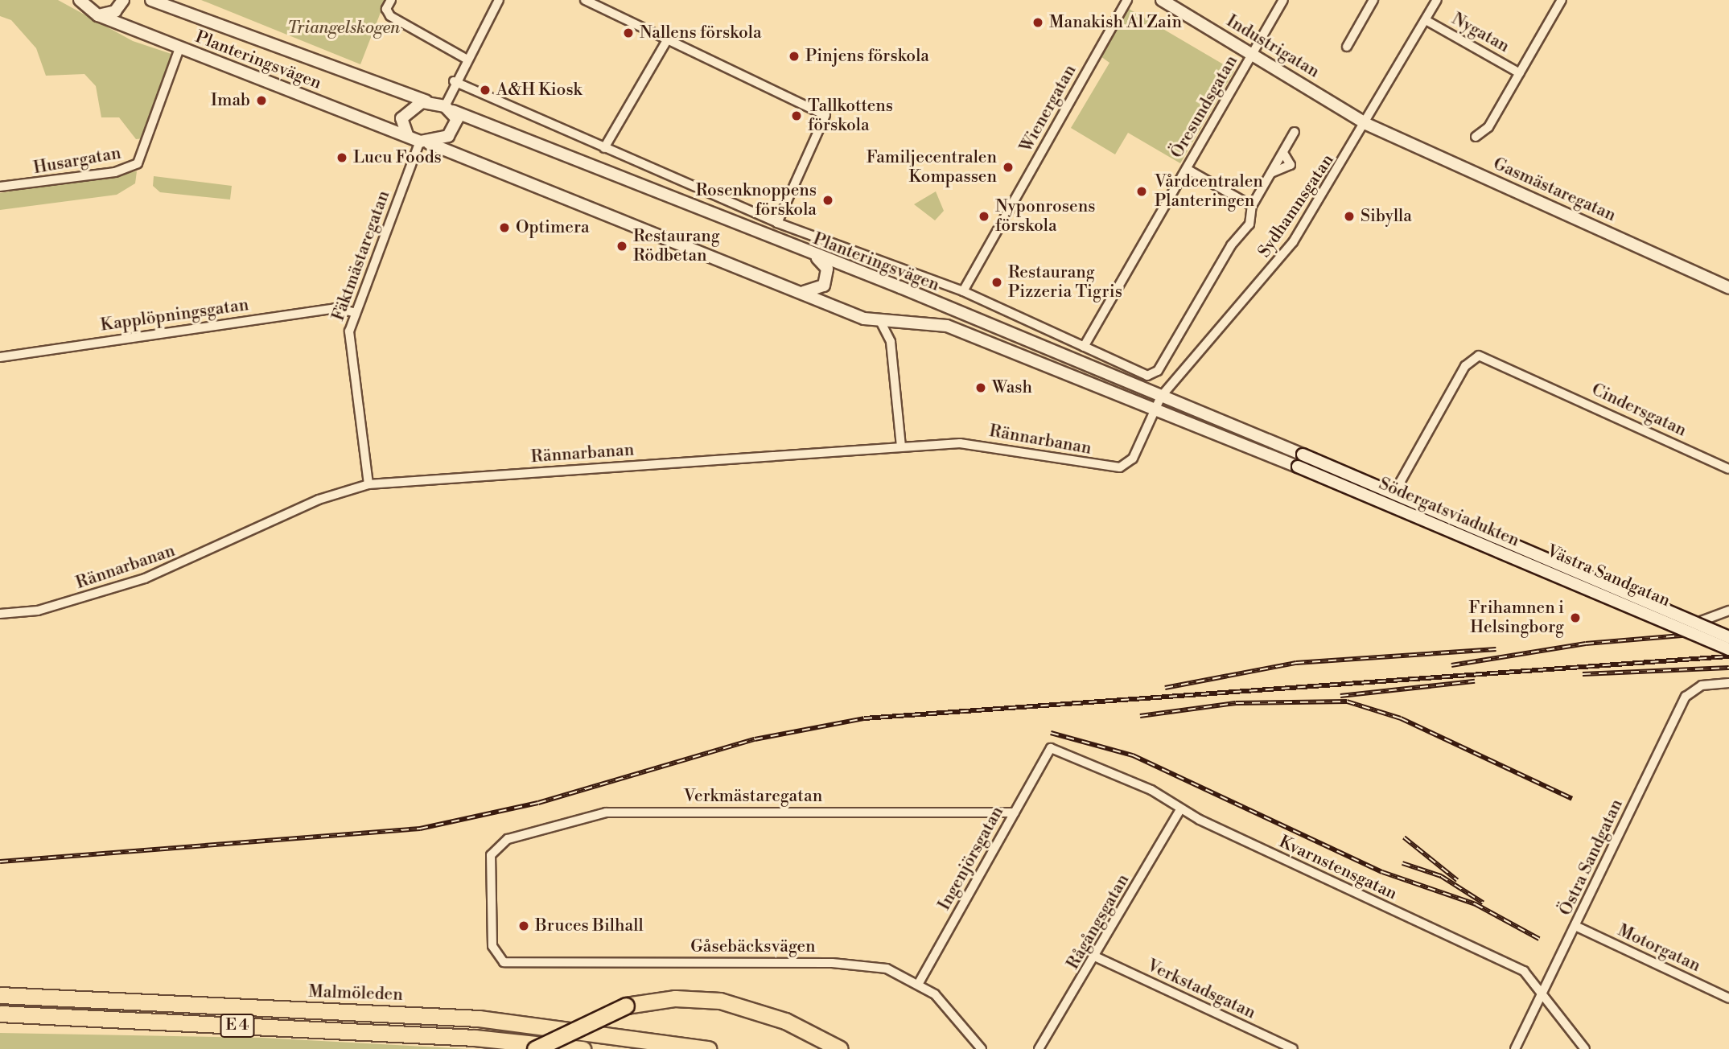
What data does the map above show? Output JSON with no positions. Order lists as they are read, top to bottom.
{
  "streets": {
    "highway": ["Malmöleden", "E 4"],
    "main road": [
      "Industrigatan",
      "Planteringsvägen",
      "Gasmästaregatan",
      "Södergatsviadukten"
    ],
    "street": [
      "Nygatan",
      "Öresundsgatan",
      "Wienergatan",
      "Husargatan",
      "Sydhamnsgatan",
      "Fäktmästaregatan",
      "Kapplöpningsgatan",
      "Cindersgatan",
      "Rännarbanan",
      "Västra Sandgatan",
      "Verkmästaregatan",
      "Östra Sandgatan",
      "Ingenjörsgatan",
      "Kvarnstensgatan",
      "Rågångsgatan",
      "Gåsebäcksvägen",
      "Motorgatan",
      "Verkstadsgatan"
    ]
  },
  "crossings": [
    ["Nygatan", "Sydhamnsgatan"],
    ["Industrigatan", "Öresundsgatan"],
    ["Industrigatan", "Gasmästaregatan"],
    ["Industrigatan", "Sydhamnsgatan"],
    ["Planteringsvägen", "Öresundsgatan"],
    ["Planteringsvägen", "Wienergatan"],
    ["Planteringsvägen", "Husargatan"],
    ["Planteringsvägen", "Sydhamnsgatan"],
    ["Planteringsvägen", "Fäktmästaregatan"],
    ["Planteringsvägen", "Södergatsviadukten"],
    ["Gasmästaregatan", "Sydhamnsgatan"],
    ["Sydhamnsgatan", "Rännarbanan"],
    ["Sydhamnsgatan", "Södergatsviadukten"],
    ["Fäktmästaregatan", "Kapplöpningsgatan"],
    ["Fäktmästaregatan", "Rännarbanan"],
    ["Cindersgatan", "Västra Sandgatan"],
    ["Rännarbanan", "Södergatsviadukten"],
    ["Verkmästaregatan", "Ingenjörsgatan"],
    ["Verkmästaregatan", "Gåsebäcksvägen"],
    ["Östra Sandgatan", "Kvarnstensgatan"],
    ["Östra Sandgatan", "Motorgatan"],
    ["Ingenjörsgatan", "Kvarnstensgatan"],
    ["Ingenjörsgatan", "Gåsebäcksvägen"],
    ["Kvarnstensgatan", "Rågångsgatan"],
    ["Rågångsgatan", "Verkstadsgatan"]
  ],
  "parks": ["Triangelskogen"],
  "places": [
    "Manakish Al Zain",
    "Nallens förskola",
    "Pinjens förskola",
    "A&H Kiosk",
    "Imab",
    "Tallkottens förskola",
    "Lucu Foods",
    "Familjecentralen Kompassen",
    "Vårdcentralen Planteringen",
    "Rosenknoppens förskola",
    "Nyponrosens förskola",
    "Sibylla",
    "Optimera",
    "Restaurang Rödbetan",
    "Restaurang Pizzeria Tigris",
    "Wash",
    "Frihamnen i Helsingborg",
    "Bruces Bilhall"
  ]
}
